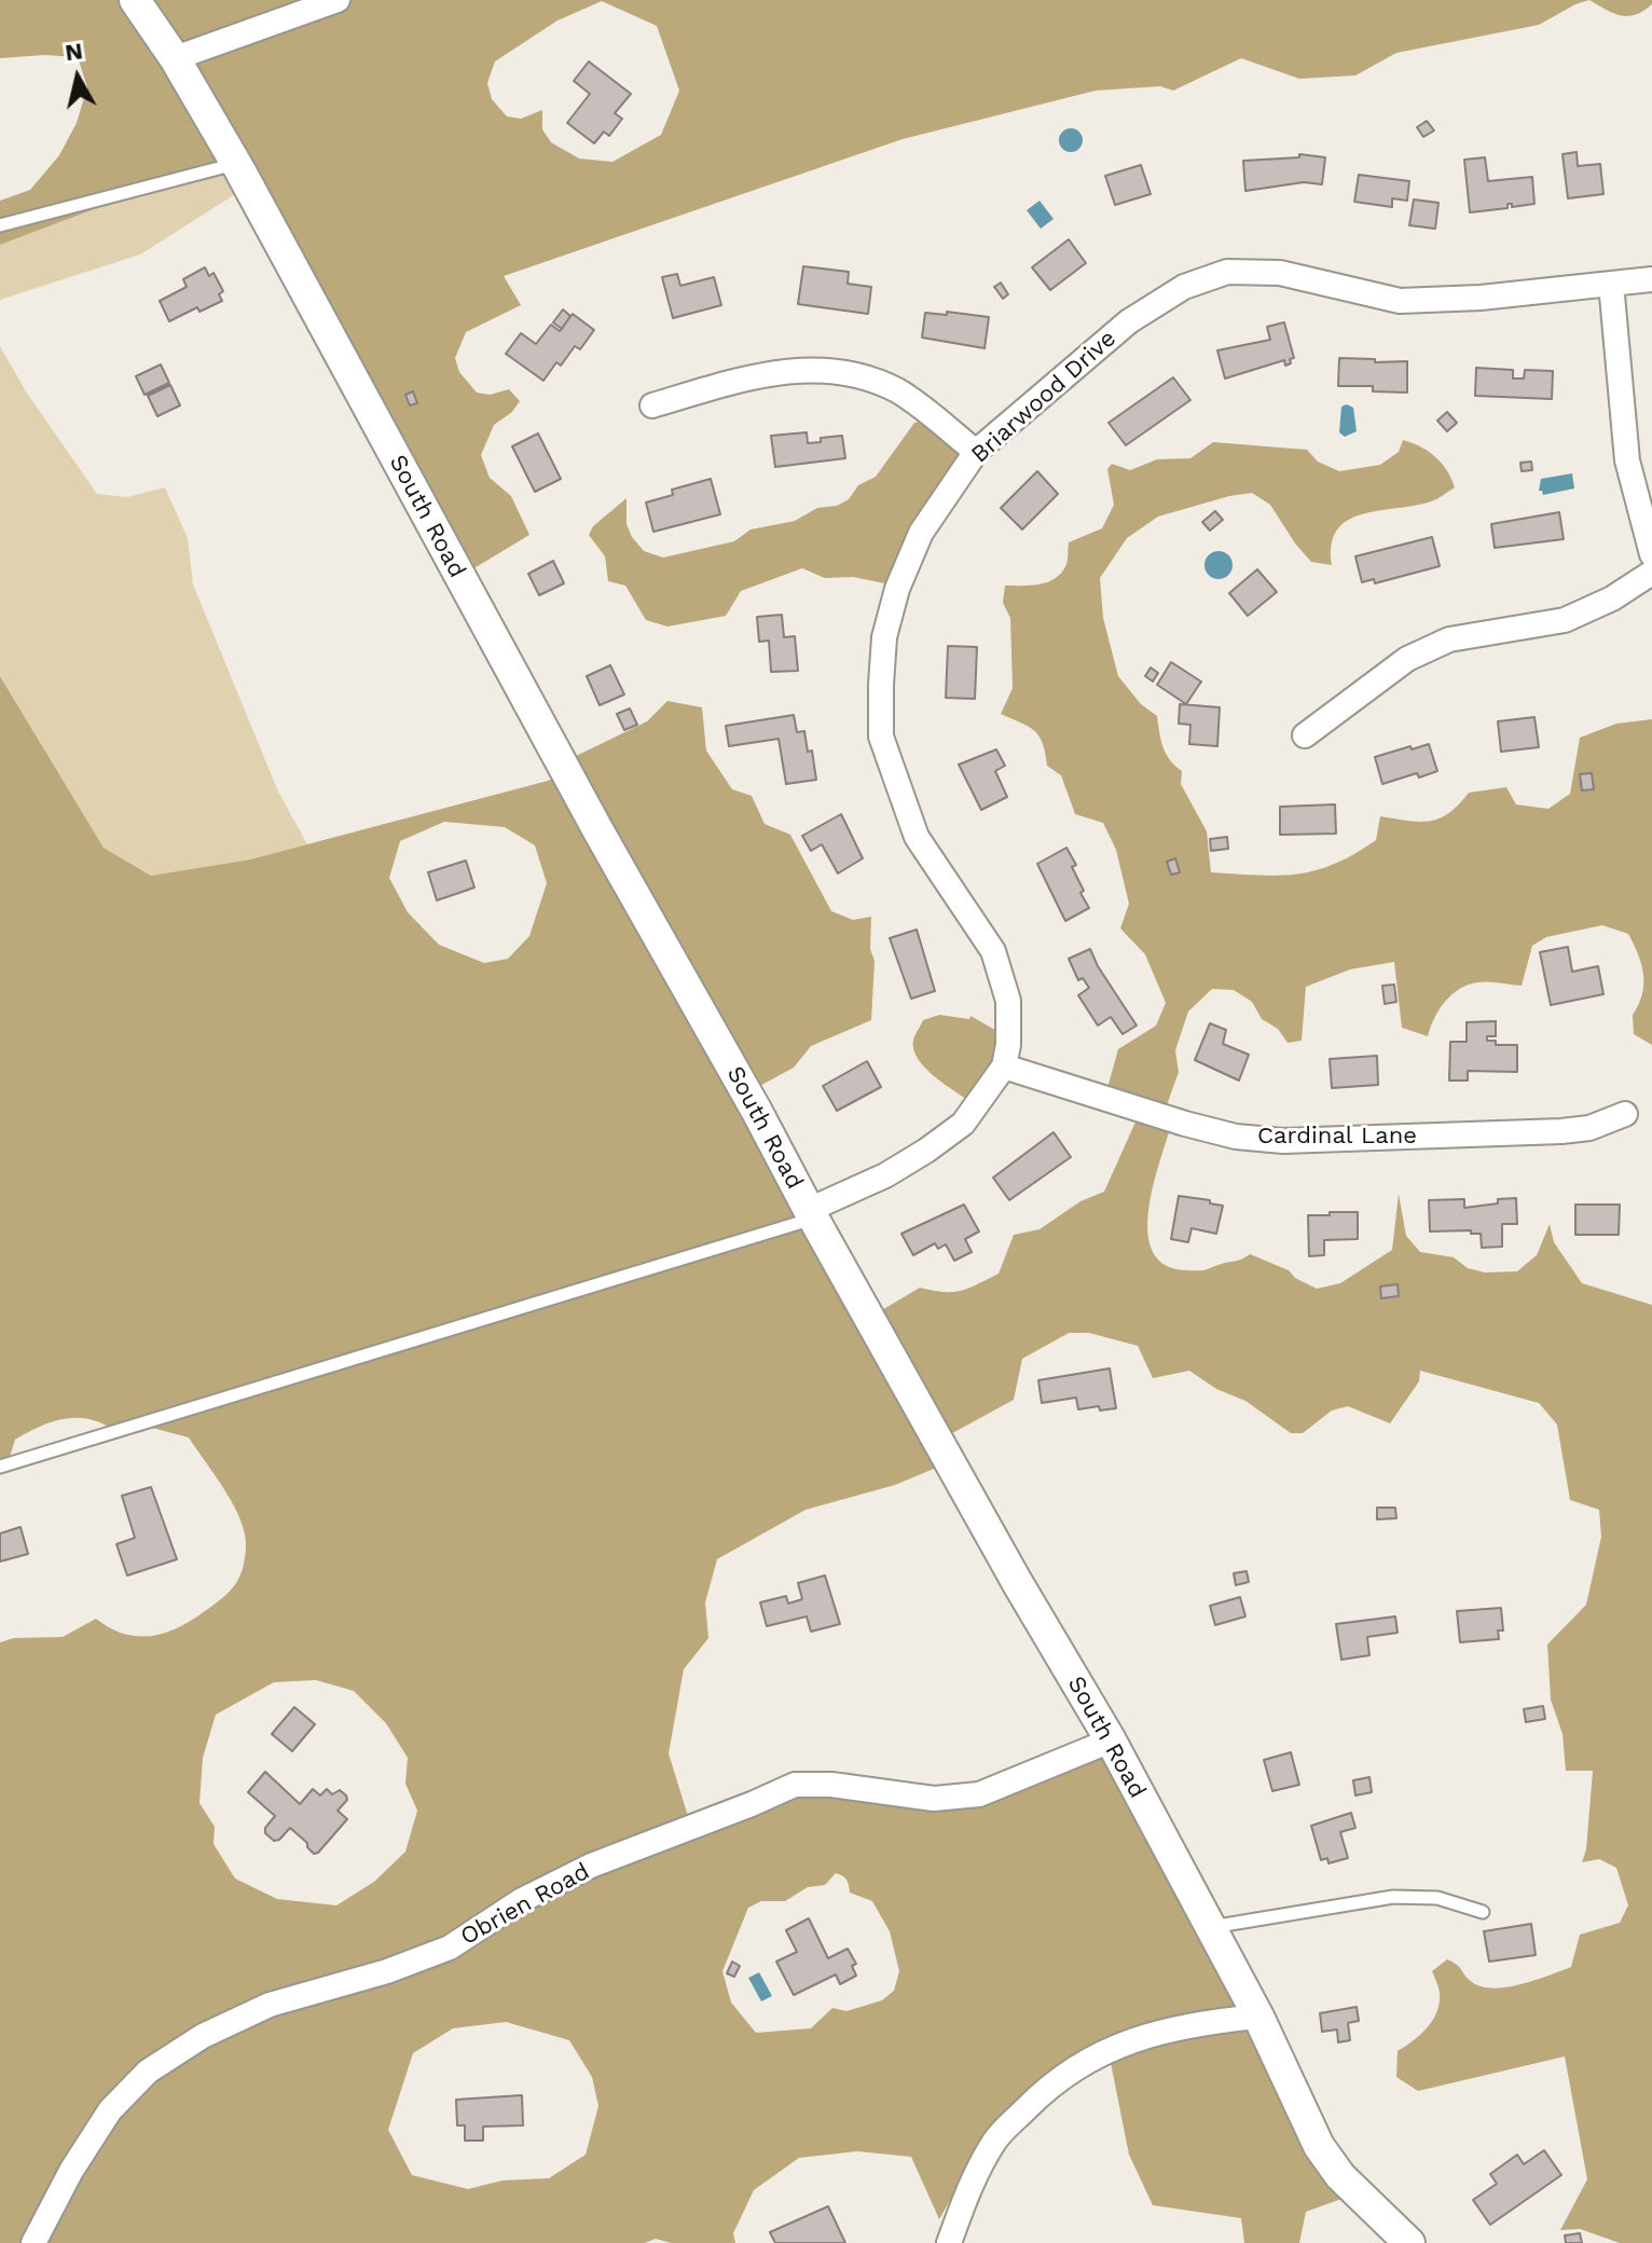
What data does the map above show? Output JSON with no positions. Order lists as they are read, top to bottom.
{
  "streets": {
    "street": [
      "Briarwood Drive",
      "South Road",
      "Cardinal Lane",
      "Obrien Road"
    ]
  },
  "crossings": [
    ["Briarwood Drive", "Cardinal Lane"],
    ["South Road", "Obrien Road"]
  ],
  "north": "top"
}
